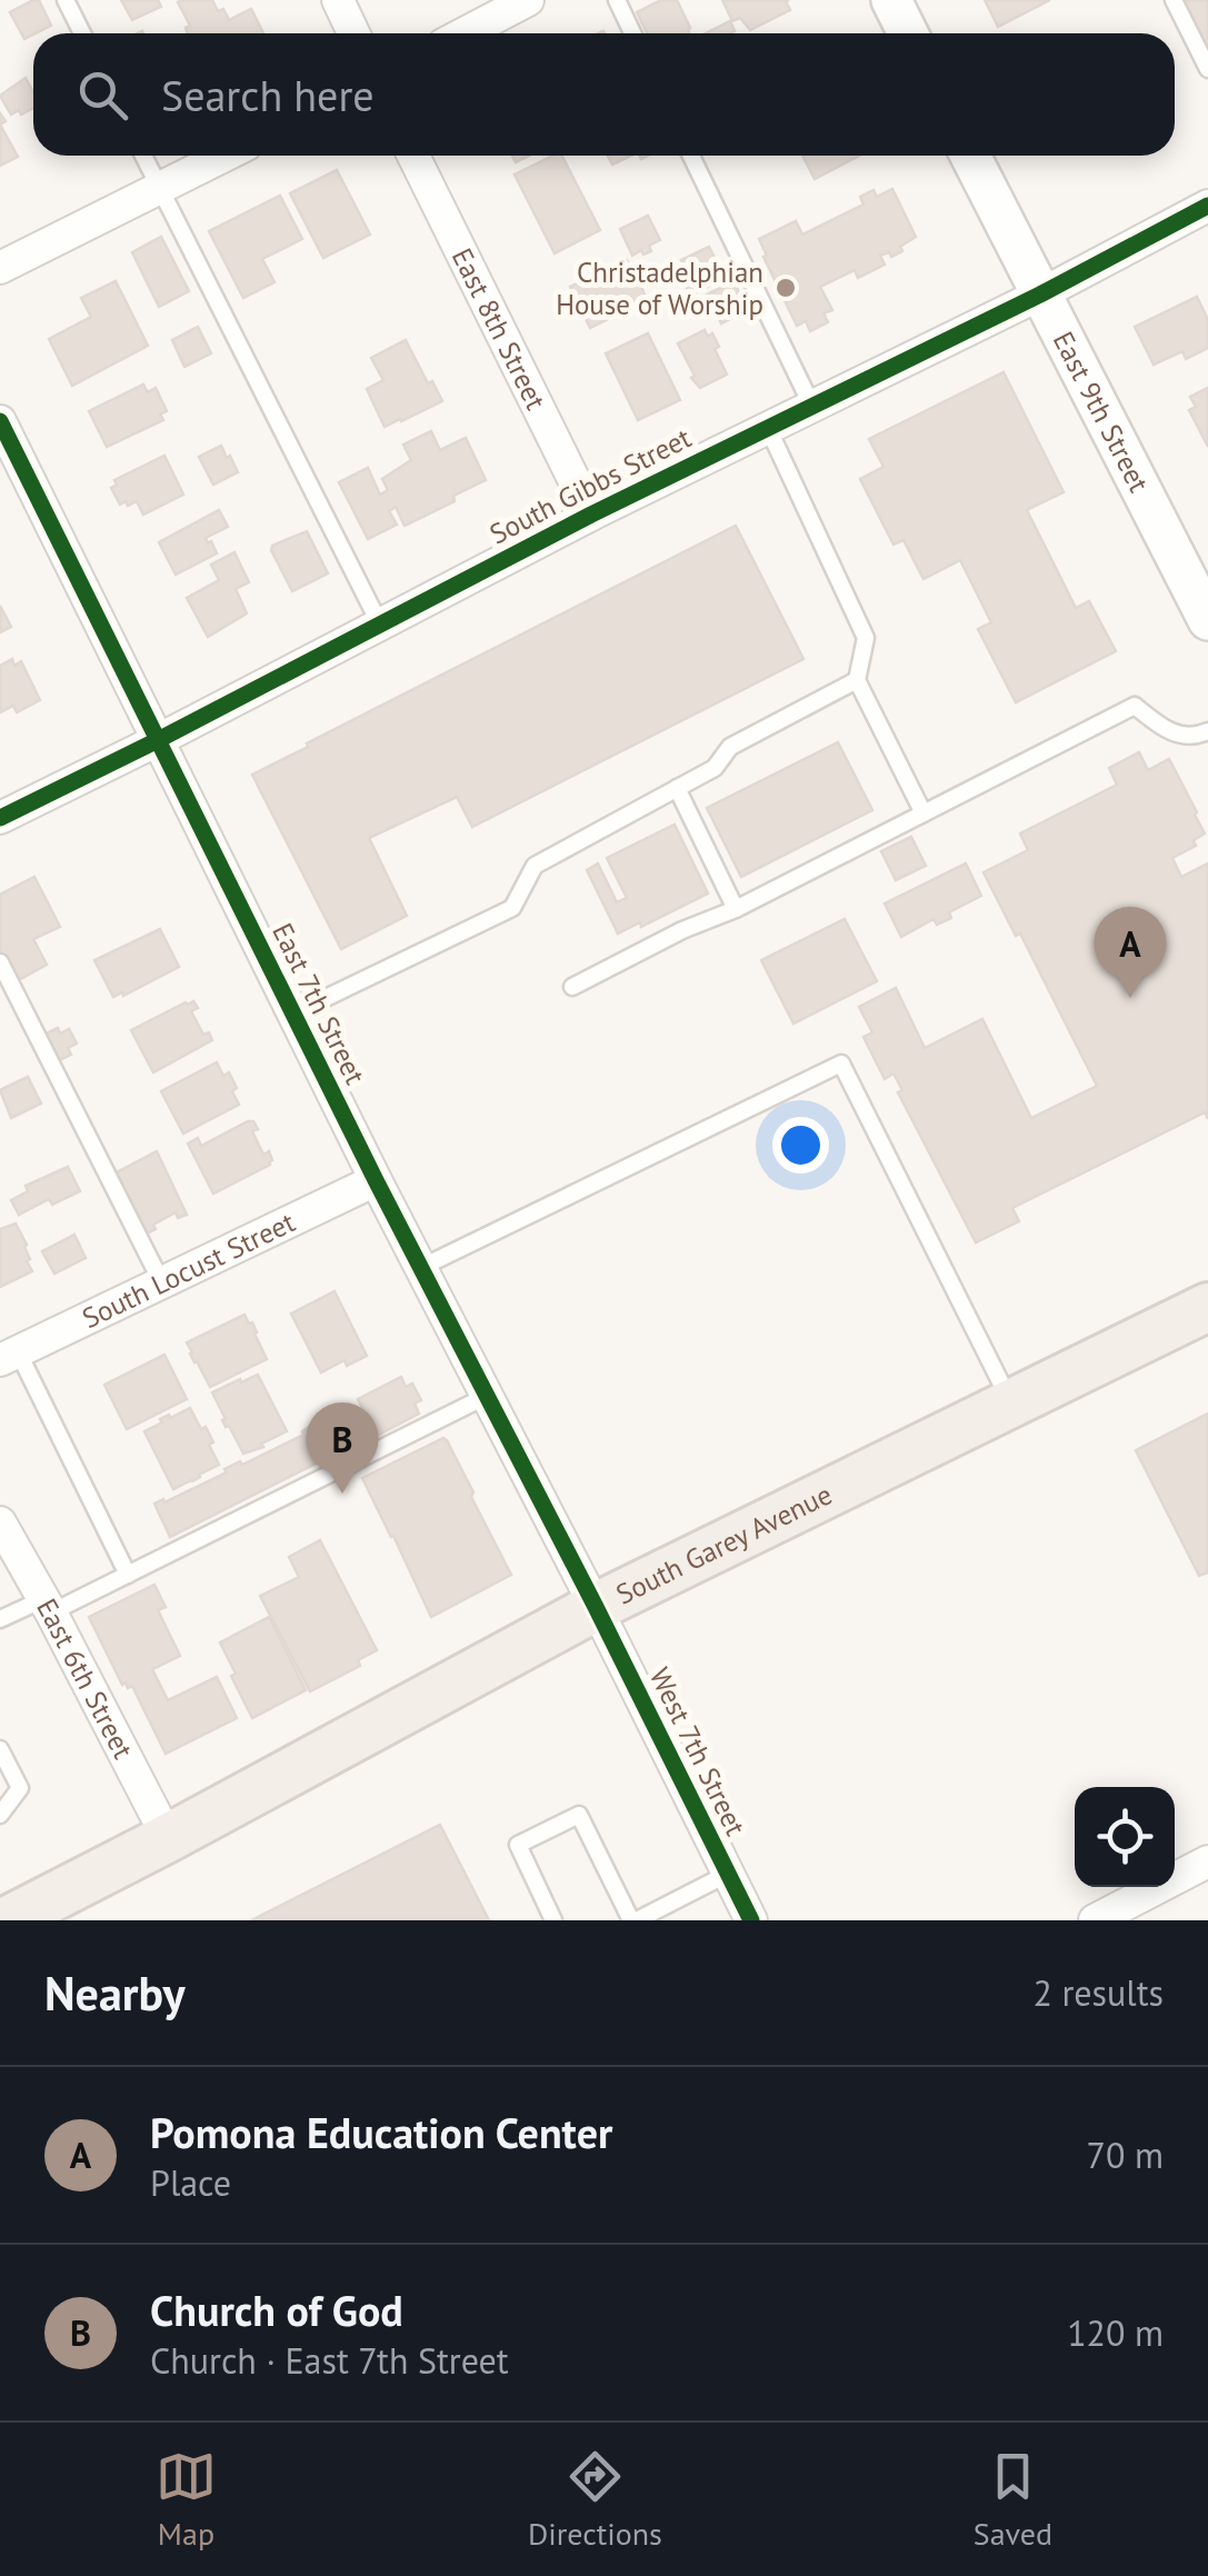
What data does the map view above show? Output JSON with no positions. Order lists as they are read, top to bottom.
{
  "streets": {
    "main road": ["South Garey Avenue"],
    "street": [
      "East 8th Street",
      "East 9th Street",
      "South Gibbs Street",
      "East 7th Street",
      "South Locust Street",
      "East 6th Street",
      "West 7th Street"
    ]
  },
  "crossings": [
    ["East 8th Street", "South Gibbs Street"],
    ["East 9th Street", "South Gibbs Street"],
    ["South Gibbs Street", "East 7th Street"],
    ["East 7th Street", "South Locust Street"],
    ["East 7th Street", "South Garey Avenue"],
    ["East 7th Street", "West 7th Street"],
    ["South Garey Avenue", "East 6th Street"],
    ["South Garey Avenue", "West 7th Street"]
  ],
  "places": ["Christadelphian House of Worship"],
  "page": {
    "search": "Search here",
    "pins": ["A", "B"],
    "heading": ["Nearby", "2 results"],
    "list": [
      {
        "mark": "A",
        "name": "Pomona Education Center",
        "note": "Place",
        "value": "70 m"
      },
      {
        "mark": "B",
        "name": "Church of God",
        "note": "Church · East 7th Street",
        "value": "120 m"
      }
    ],
    "nav": ["Map", "Directions", "Saved"]
  }
}
